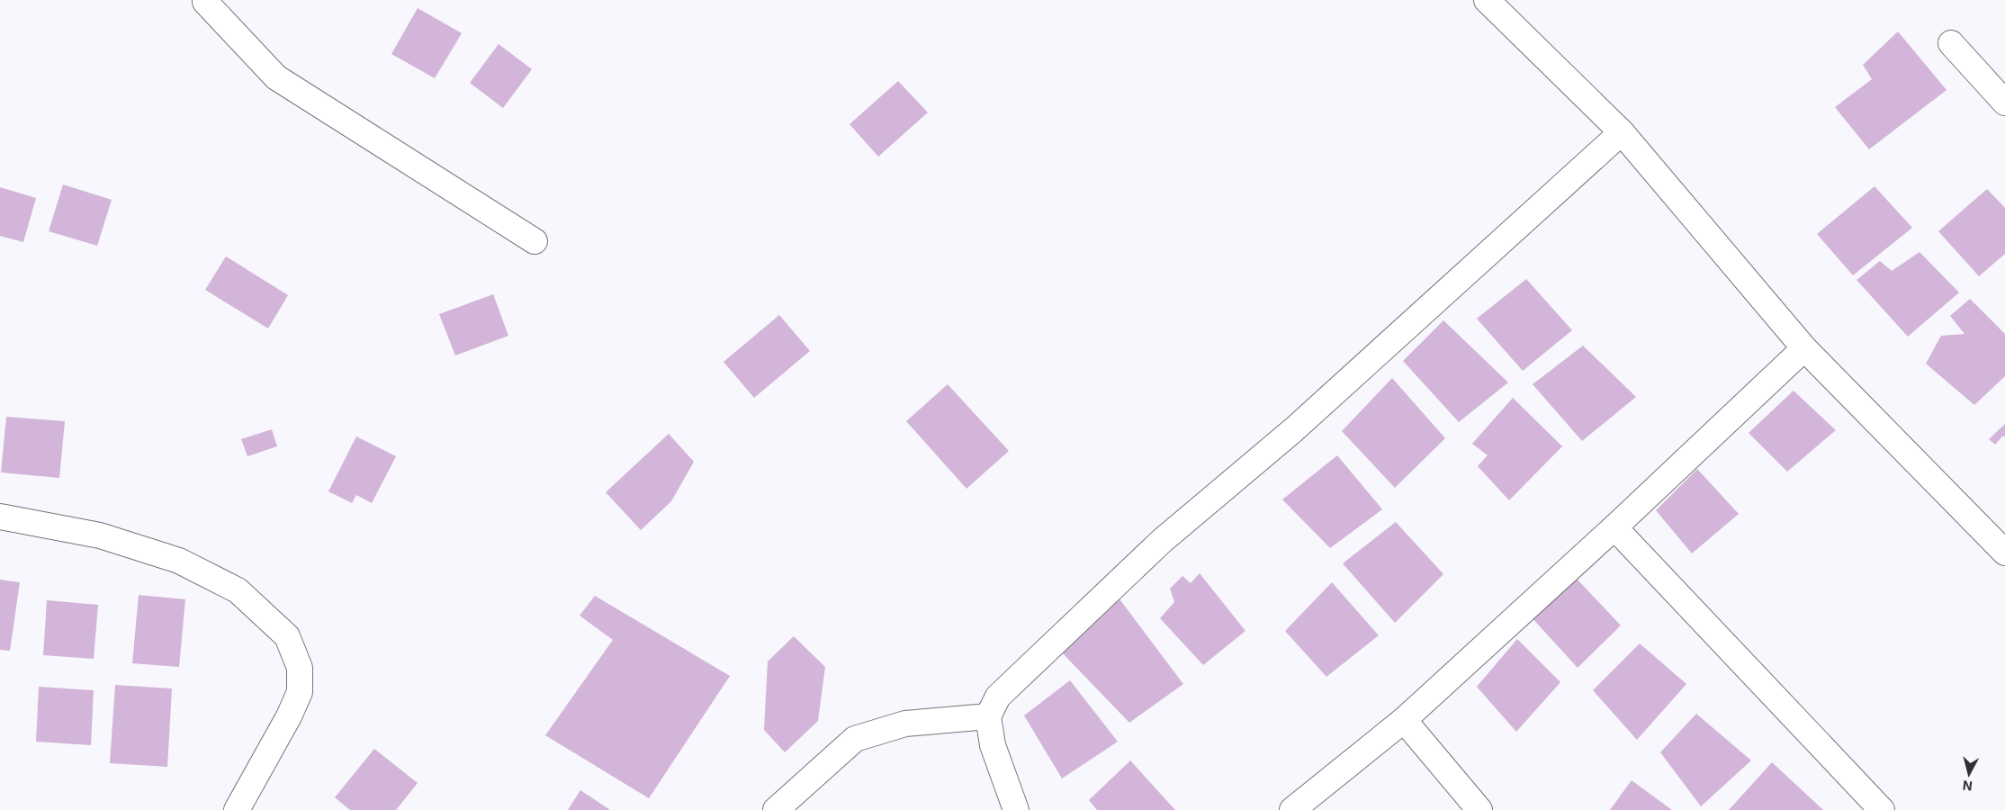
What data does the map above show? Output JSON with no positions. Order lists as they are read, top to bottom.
{
  "north": "bottom"
}
